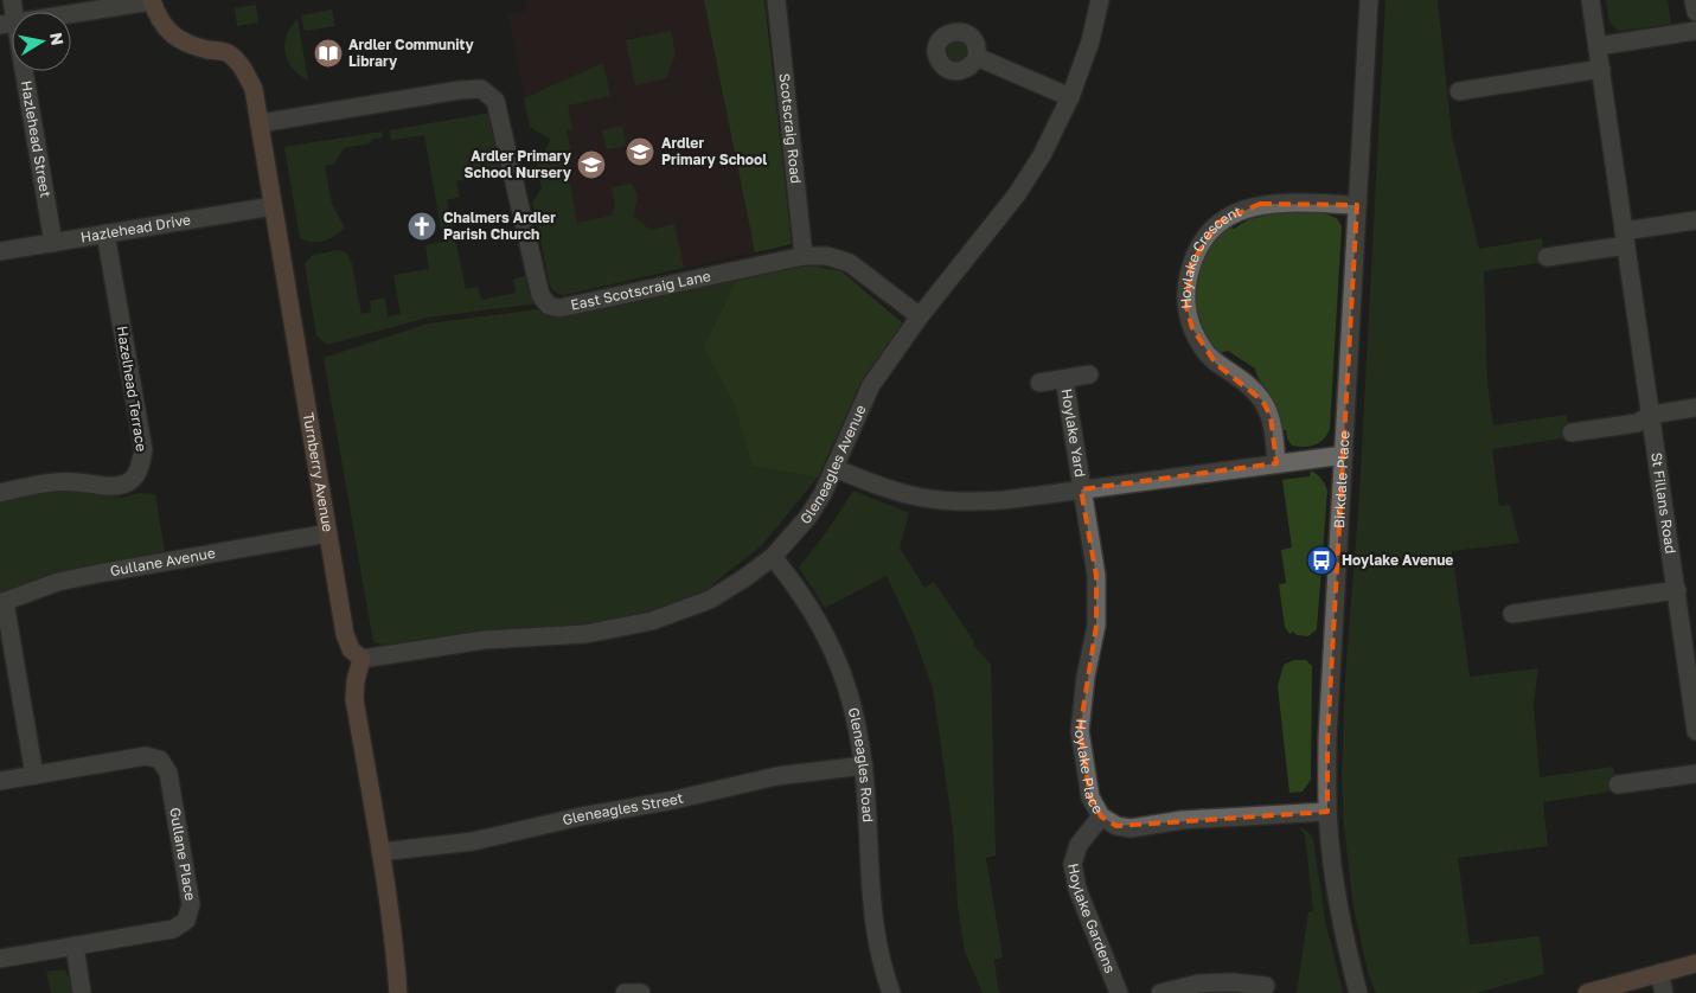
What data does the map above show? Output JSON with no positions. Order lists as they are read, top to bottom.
{
  "streets": {
    "street": [
      "Scotscraig Road",
      "Hazlehead Street",
      "Hazlehead Drive",
      "Hoylake Crescent",
      "East Scotscraig Lane",
      "Hazelhead Terrace",
      "Hoylake Yard",
      "Gleneagles Avenue",
      "Turnberry Avenue",
      "Birkdale Place",
      "St Fillans Road",
      "Gullane Avenue",
      "Gleneagles Road",
      "Hoylake Place",
      "Gleneagles Street",
      "Gullane Place",
      "Hoylake Gardens"
    ]
  },
  "crossings": [
    ["Scotscraig Road", "East Scotscraig Lane"],
    ["Hazlehead Street", "Hazlehead Drive"],
    ["Hazlehead Drive", "Hazelhead Terrace"],
    ["Hazlehead Drive", "Turnberry Avenue"],
    ["Hoylake Crescent", "Birkdale Place"],
    ["East Scotscraig Lane", "Gleneagles Avenue"],
    ["East Scotscraig Lane", "Turnberry Avenue"],
    ["Hoylake Yard", "Hoylake Place"],
    ["Gleneagles Avenue", "Turnberry Avenue"],
    ["Gleneagles Avenue", "Gleneagles Road"],
    ["Turnberry Avenue", "Gullane Avenue"],
    ["Birkdale Place", "Hoylake Place"],
    ["Gleneagles Road", "Gleneagles Street"],
    ["Hoylake Place", "Hoylake Gardens"]
  ],
  "places": {
    "library": ["Ardler Community Library"],
    "school or university": ["Ardler Primary School", "Ardler Primary School Nursery"],
    "church": ["Chalmers Ardler Parish Church"],
    "bus stop": ["Hoylake Avenue"]
  },
  "north": "right"
}
